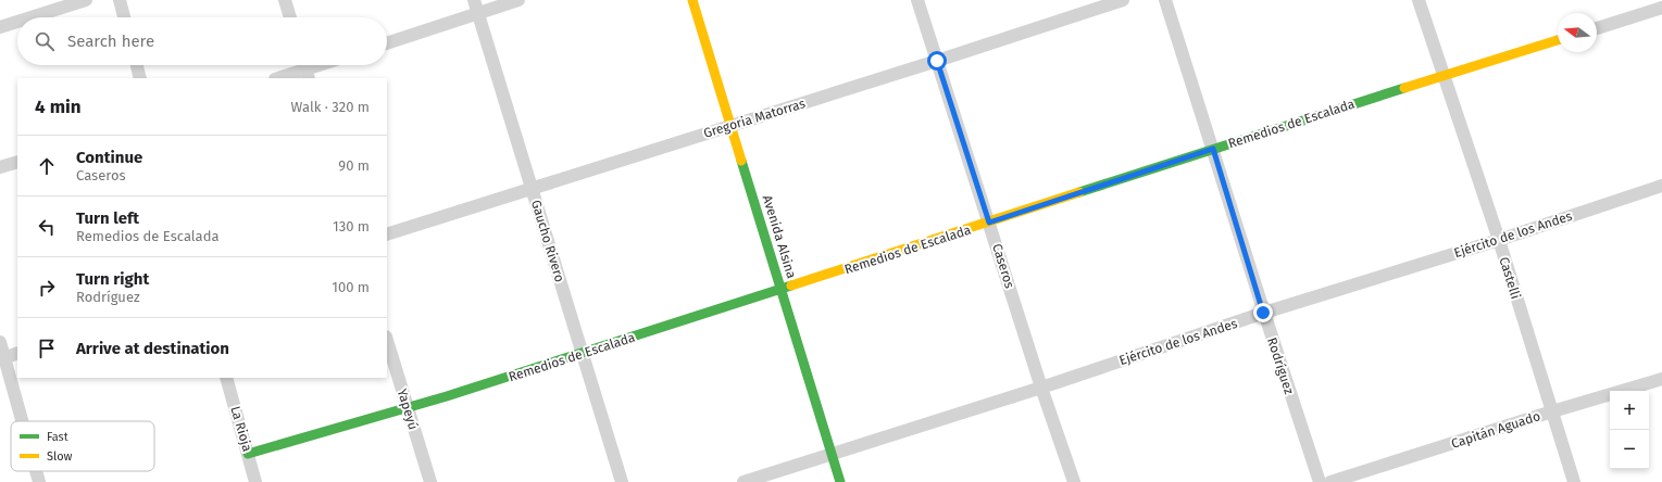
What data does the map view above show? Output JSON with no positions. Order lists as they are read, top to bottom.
{
  "streets": {
    "street": [
      "Gregoria Matorras",
      "Remedios de Escalada",
      "Ejército de los Andes",
      "Avenida Alsina",
      "Gaucho Rivero",
      "Caseros",
      "Castelli",
      "Rodríguez",
      "Yapeyú",
      "La Rioja",
      "Capitán Aguado"
    ]
  },
  "crossings": [
    ["Gregoria Matorras", "Avenida Alsina"],
    ["Gregoria Matorras", "Gaucho Rivero"],
    ["Gregoria Matorras", "Caseros"],
    ["Remedios de Escalada", "Avenida Alsina"],
    ["Remedios de Escalada", "Gaucho Rivero"],
    ["Remedios de Escalada", "Caseros"],
    ["Remedios de Escalada", "Castelli"],
    ["Remedios de Escalada", "Rodríguez"],
    ["Remedios de Escalada", "Yapeyú"],
    ["Remedios de Escalada", "La Rioja"],
    ["Ejército de los Andes", "Avenida Alsina"],
    ["Ejército de los Andes", "Caseros"],
    ["Ejército de los Andes", "Castelli"],
    ["Ejército de los Andes", "Rodríguez"],
    ["Castelli", "Capitán Aguado"]
  ],
  "legend": ["Fast", "Slow"],
  "north": "left",
  "page": {
    "search": "Search here",
    "heading": ["4 min", "Walk · 320 m"],
    "list": [
      ["Continue", "Caseros", "90 m"],
      ["Turn left", "Remedios de Escalada", "130 m"],
      ["Turn right", "Rodríguez", "100 m"],
      "Arrive at destination"
    ],
    "map_buttons": ["+", "−"]
  }
}
